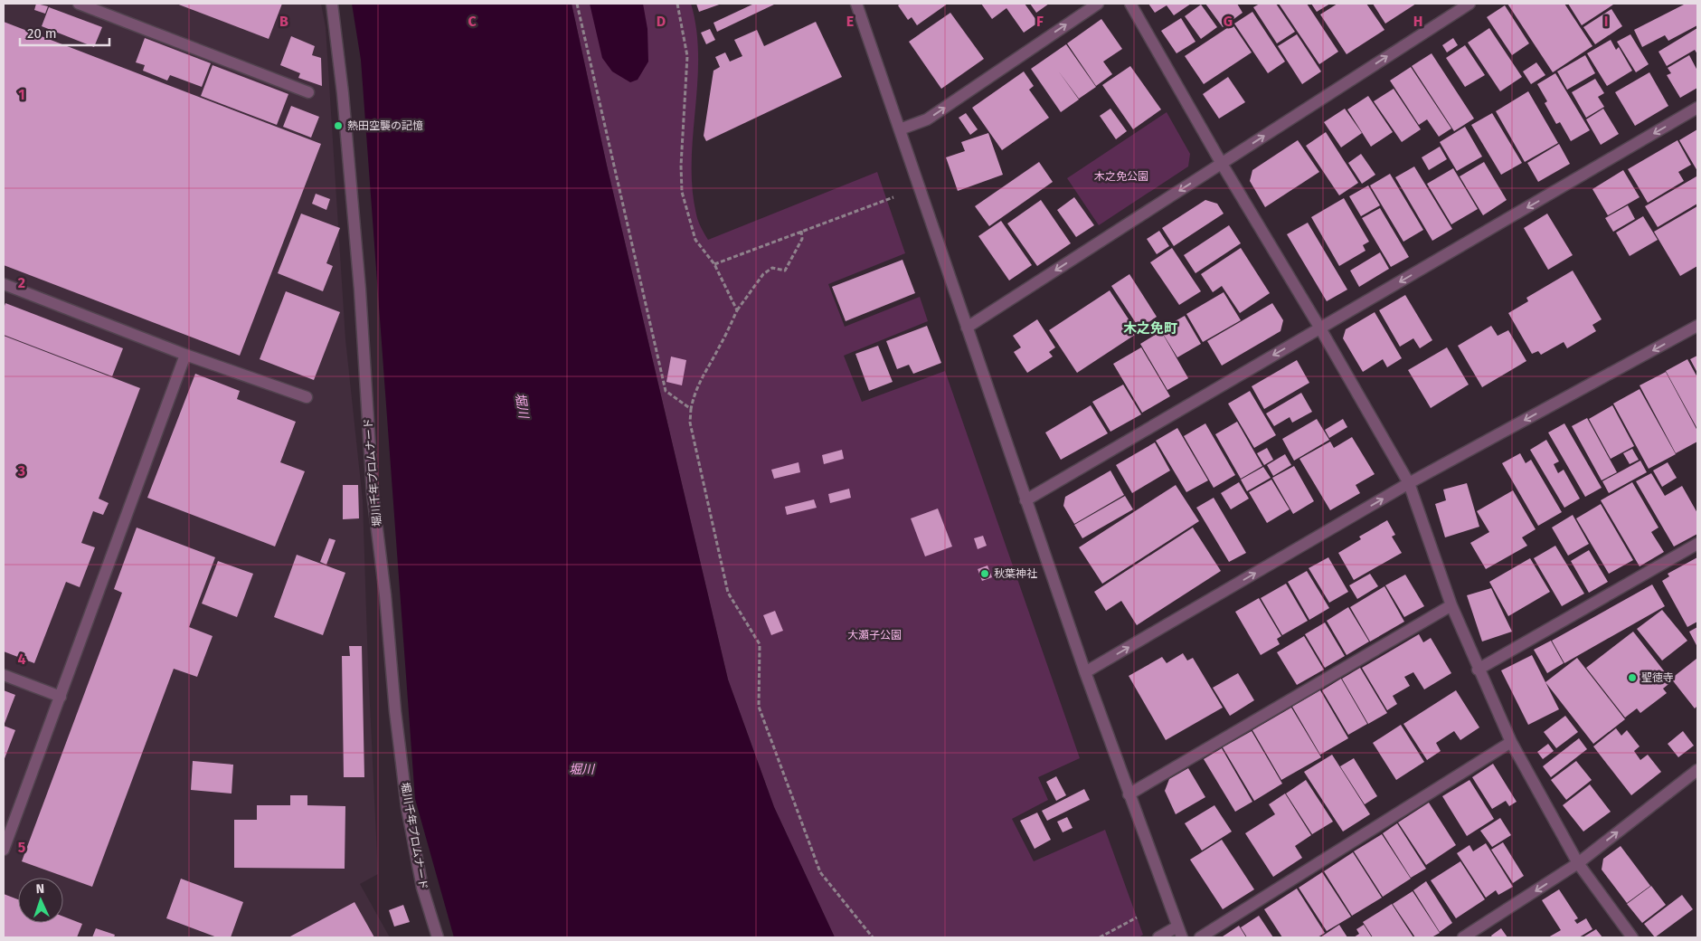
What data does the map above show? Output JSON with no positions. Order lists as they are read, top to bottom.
{
  "streets": {
    "street": ["堀川千年プロムナード"]
  },
  "districts": ["木之免町"],
  "water": ["堀川"],
  "parks": ["木之免公園", "大瀬子公園"],
  "places": ["熱田空襲の記憶", "秋葉神社", "聖徳寺"],
  "scale_bar": "20 m",
  "north": "top",
  "grid": {
    "columns": [
      "B",
      "C",
      "D",
      "E",
      "F",
      "G",
      "H",
      "I"
    ],
    "rows": [
      "1",
      "2",
      "3",
      "4",
      "5"
    ]
  }
}
